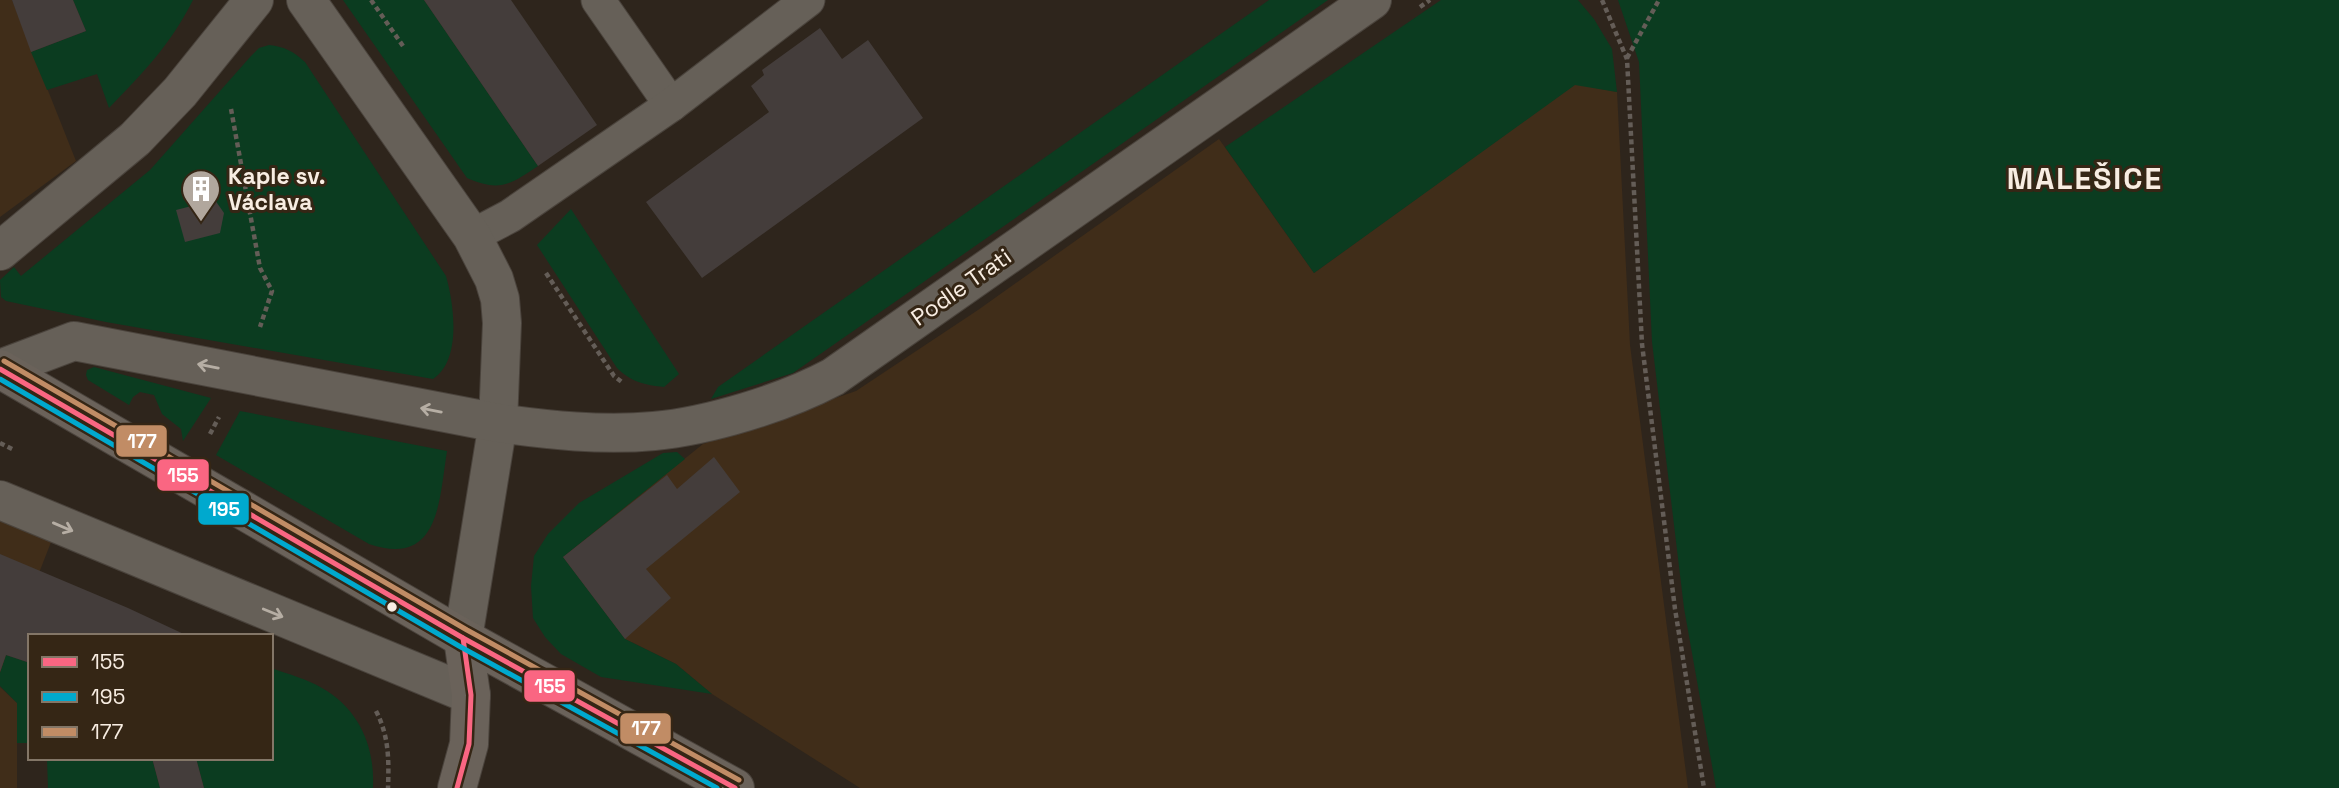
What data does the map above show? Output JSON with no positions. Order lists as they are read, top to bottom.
{
  "streets": {
    "street": ["Podle Trati"]
  },
  "districts": ["MALEŠICE"],
  "places": {
    "building": ["Kaple sv. Václava"]
  },
  "lines": ["transit line 177", "transit line 155", "transit line 195"],
  "legend": ["155", "195", "177"]
}
